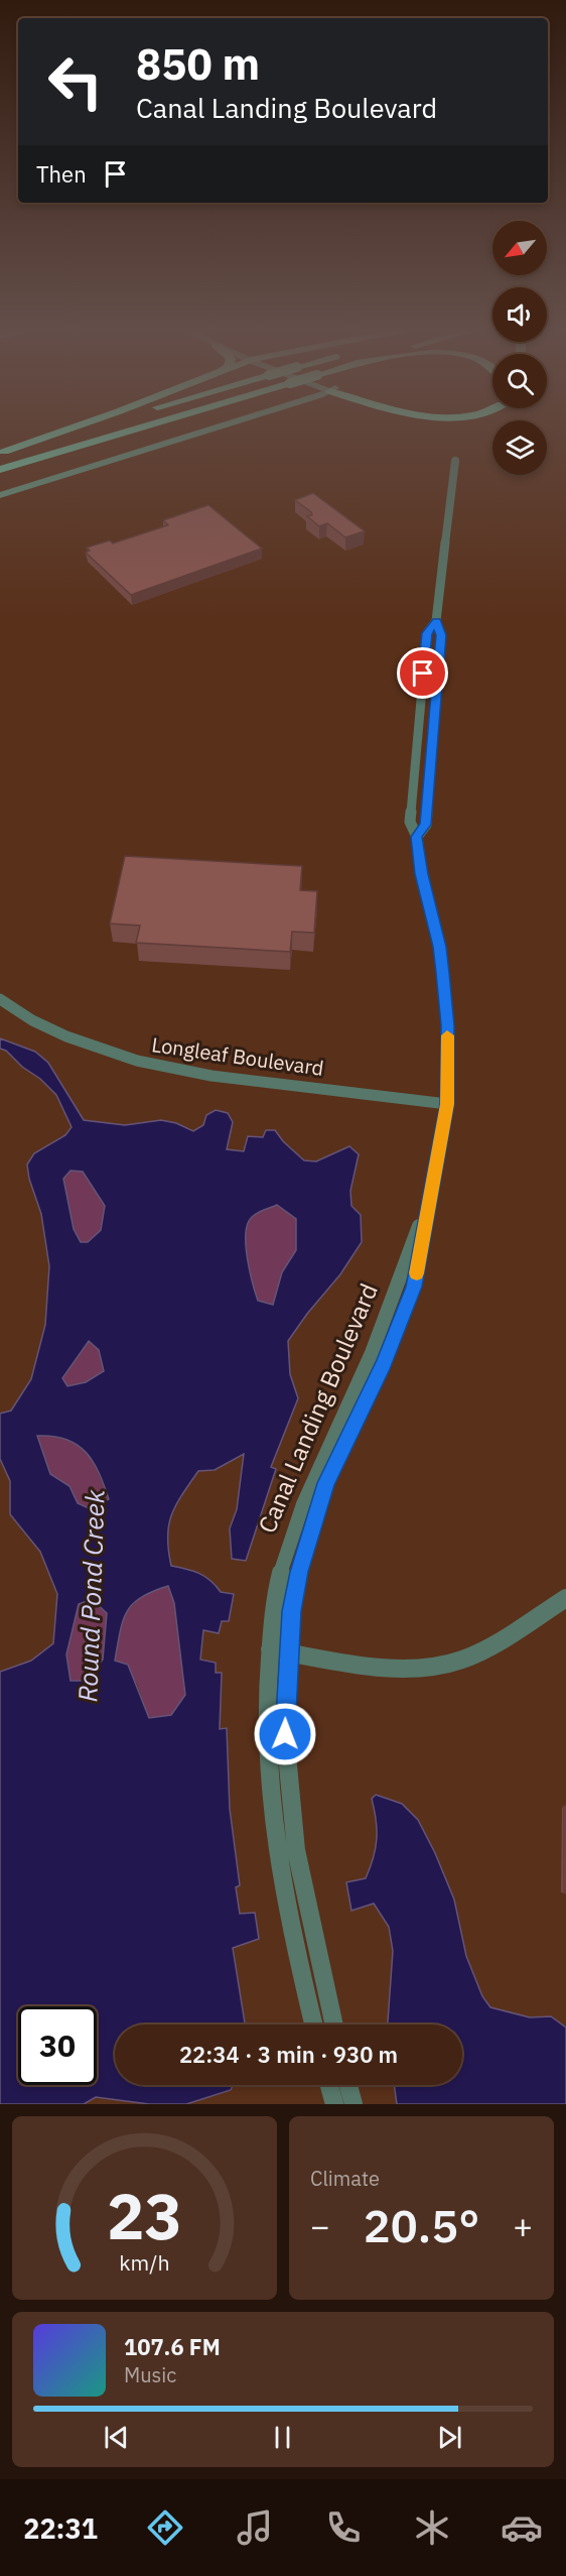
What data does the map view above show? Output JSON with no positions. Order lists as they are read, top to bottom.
{
  "streets": {
    "street": ["Longleaf Boulevard", "Canal Landing Boulevard"]
  },
  "crossings": [
    ["Longleaf Boulevard", "Canal Landing Boulevard"]
  ],
  "water": ["Round Pond Creek"],
  "north": "bottom left",
  "page": {
    "turn": ["850 m", "Canal Landing Boulevard"],
    "then": "Then",
    "limit": "30",
    "trip": "22:34 · 3 min · 930 m",
    "tile": "Climate",
    "heat": ["−", "20.5°", "+"],
    "song": ["107.6 FM", "Music"],
    "tabs": "22:31",
    "gauge": ["23", "km/h"]
  }
}
